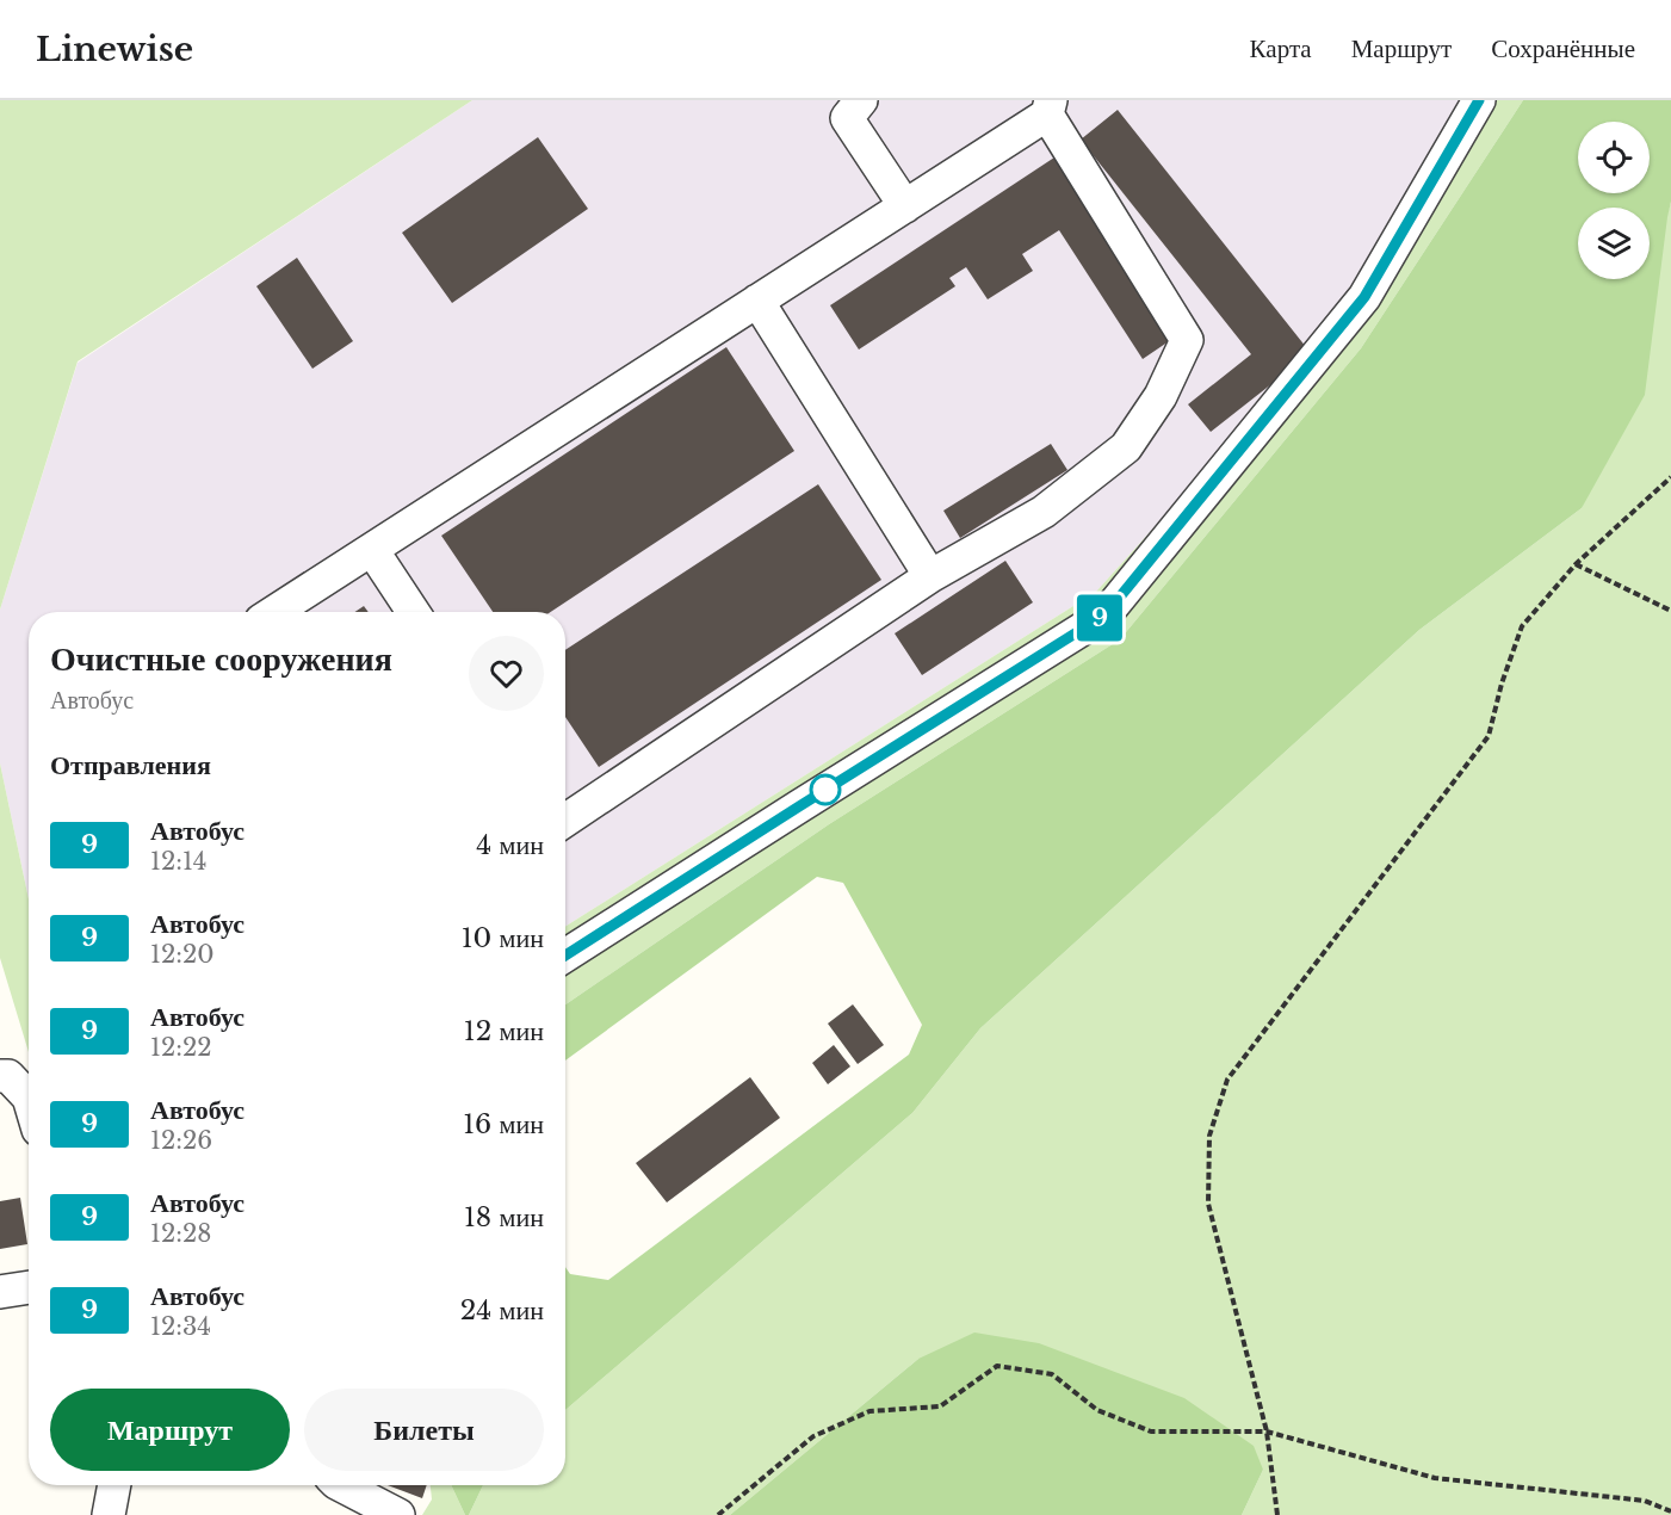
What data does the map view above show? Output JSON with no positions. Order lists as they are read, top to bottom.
{
  "lines": ["bus line 9"],
  "page": {
    "header": "Linewise",
    "nav": ["Карта", "Маршрут", "Сохранённые"],
    "on_map": "9",
    "heading": [
      ["Очистные сооружения", "Автобус"],
      "Отправления"
    ],
    "list": [
      {
        "mark": "9",
        "name": "Автобус",
        "note": "12:14",
        "value": "4 мин"
      },
      {
        "mark": "9",
        "name": "Автобус",
        "note": "12:20",
        "value": "10 мин"
      },
      {
        "mark": "9",
        "name": "Автобус",
        "note": "12:22",
        "value": "12 мин"
      },
      {
        "mark": "9",
        "name": "Автобус",
        "note": "12:26",
        "value": "16 мин"
      },
      {
        "mark": "9",
        "name": "Автобус",
        "note": "12:28",
        "value": "18 мин"
      },
      {
        "mark": "9",
        "name": "Автобус",
        "note": "12:34",
        "value": "24 мин"
      }
    ],
    "buttons": ["Маршрут", "Билеты"]
  }
}
